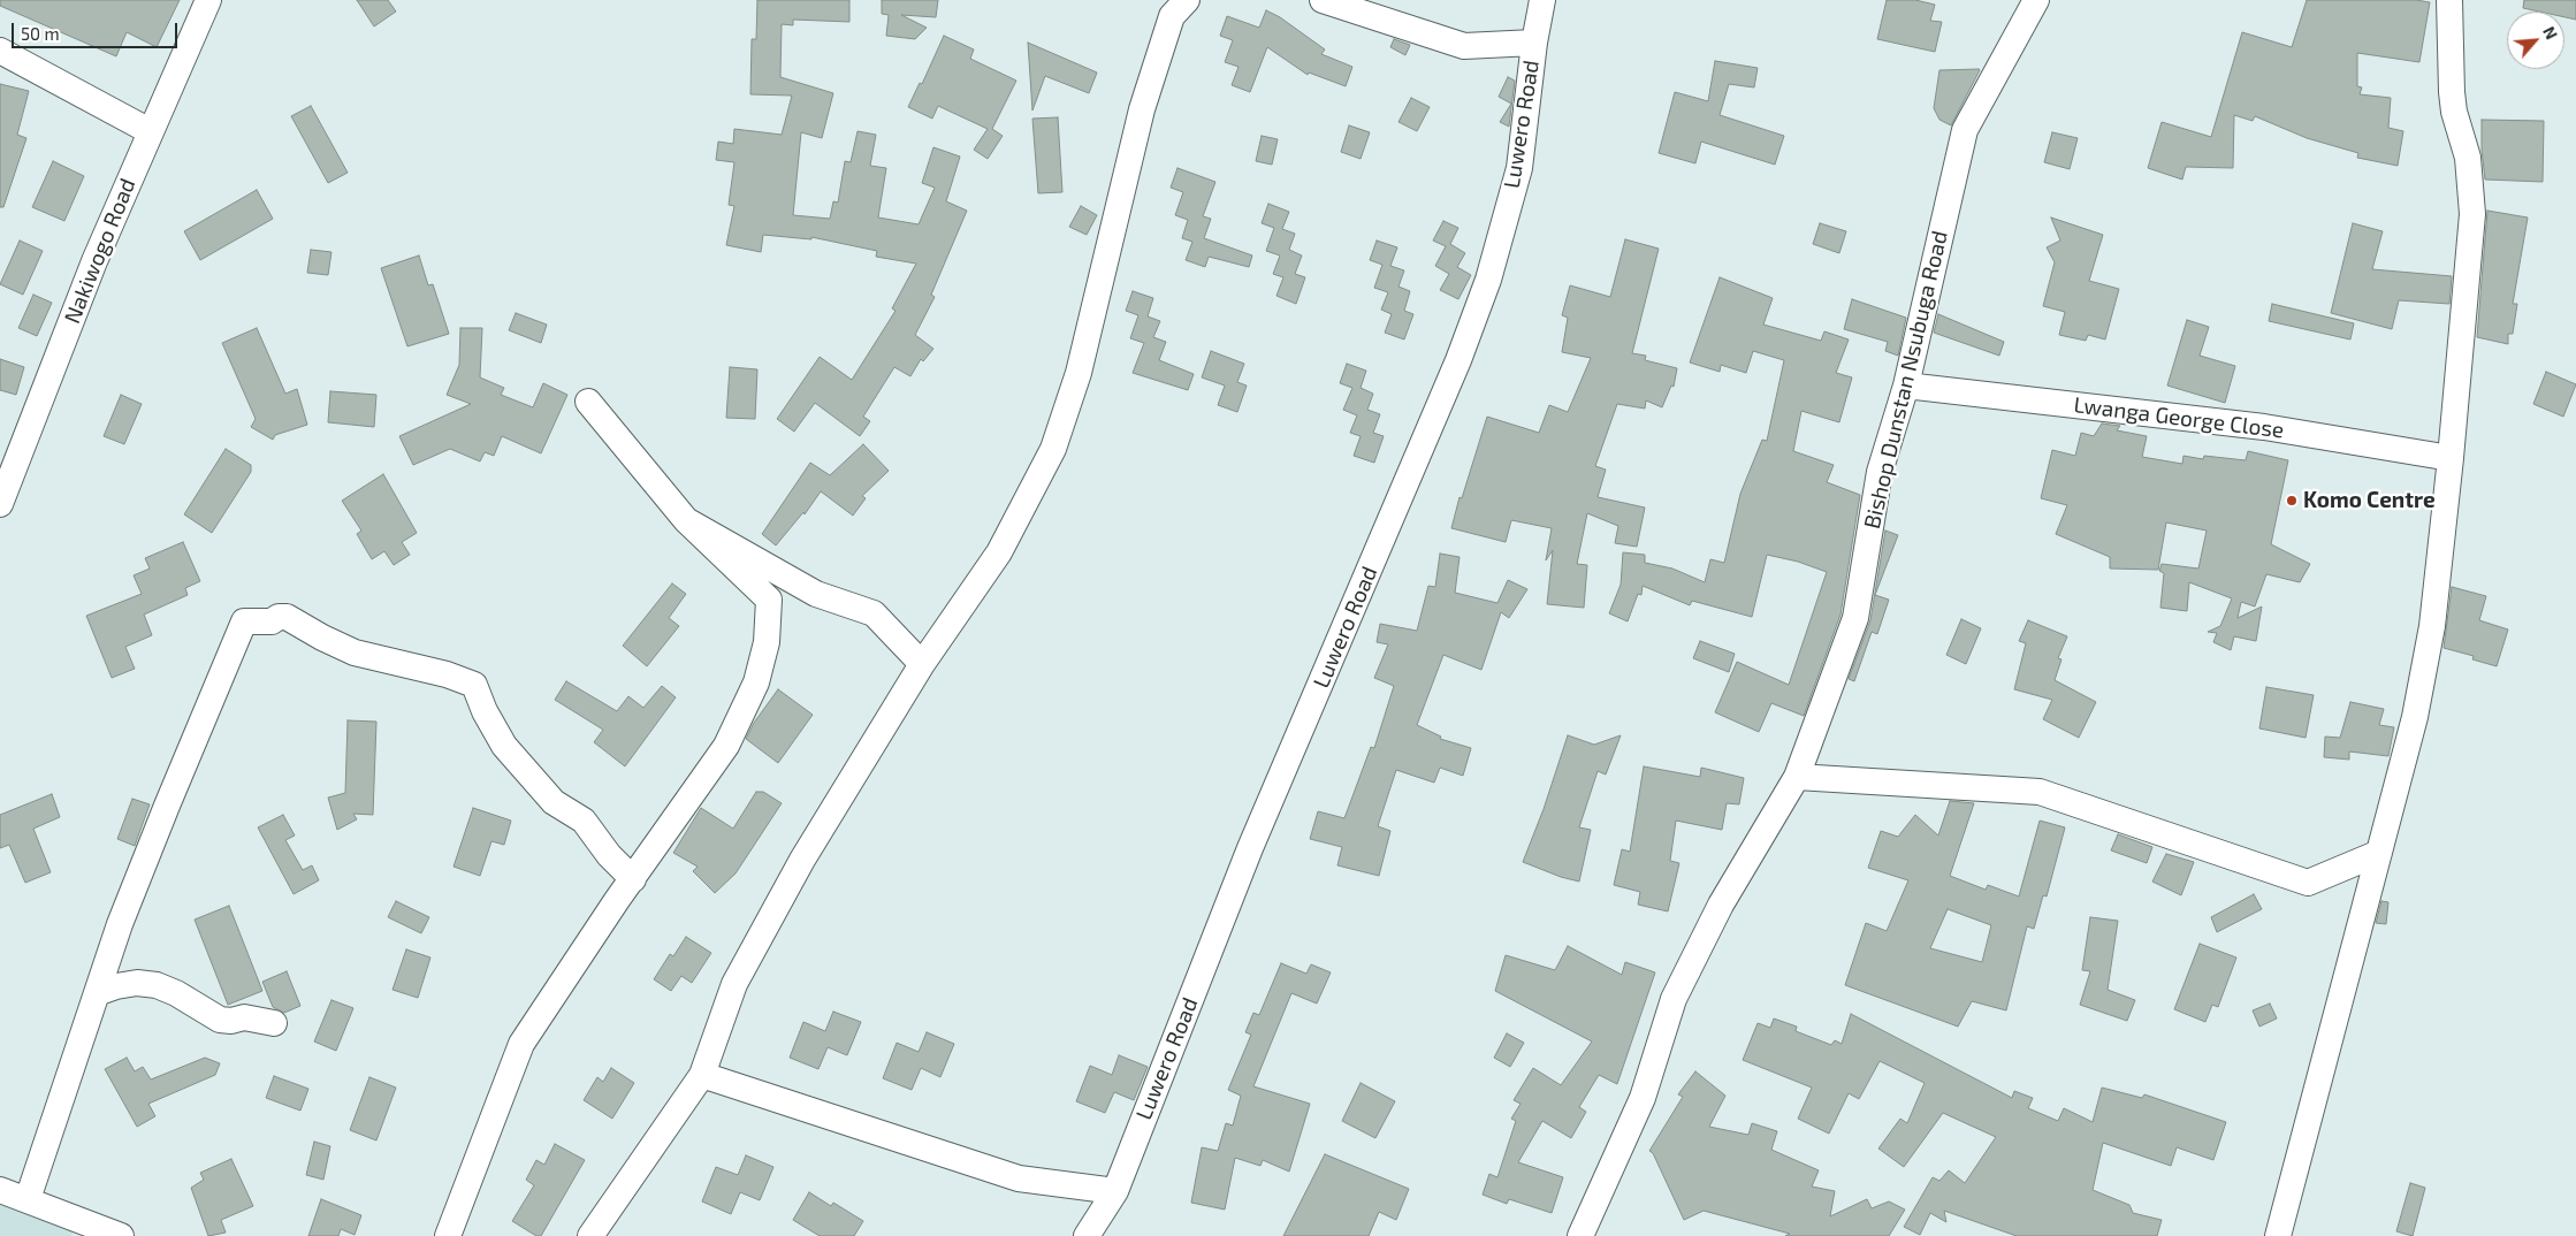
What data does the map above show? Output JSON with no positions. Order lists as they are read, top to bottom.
{
  "streets": {
    "street": [
      "Luwero Road",
      "Nakiwogo Road",
      "Bishop Dunstan Nsubuga Road",
      "Lwanga George Close"
    ]
  },
  "crossings": [
    ["Bishop Dunstan Nsubuga Road", "Lwanga George Close"]
  ],
  "places": ["Komo Centre"],
  "scale_bar": "50 m",
  "north": "top right"
}
